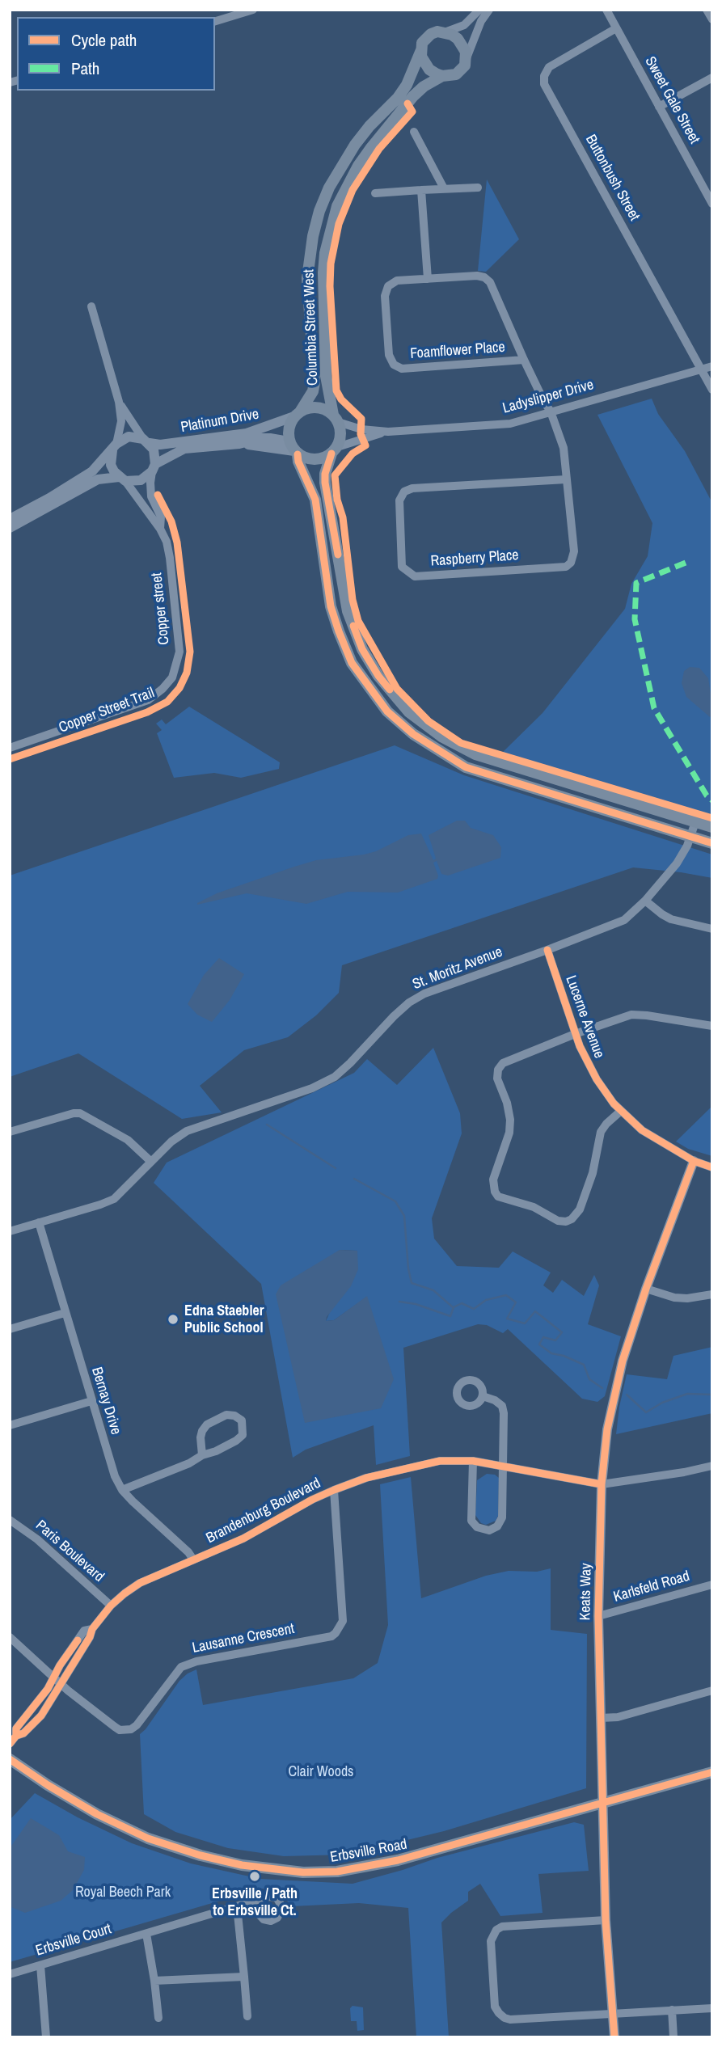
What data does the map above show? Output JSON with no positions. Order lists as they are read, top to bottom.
{
  "streets": {
    "main road": ["Columbia Street West", "Erbsville Road"],
    "street": [
      "Sweet Gale Street",
      "Buttonbush Street",
      "Foamflower Place",
      "Ladyslipper Drive",
      "Platinum Drive",
      "Raspberry Place",
      "Copper street",
      "St. Moritz Avenue",
      "Lucerne Avenue",
      "Bernay Drive",
      "Brandenburg Boulevard",
      "Paris Boulevard",
      "Karlsfeld Road",
      "Keats Way",
      "Lausanne Crescent",
      "Erbsville Court"
    ],
    "cycle path": ["Copper Street Trail"]
  },
  "crossings": [
    ["Sweet Gale Street", "Buttonbush Street"],
    ["Buttonbush Street", "Ladyslipper Drive"],
    ["Columbia Street West", "Ladyslipper Drive"],
    ["Columbia Street West", "Platinum Drive"],
    ["Foamflower Place", "Ladyslipper Drive"],
    ["Foamflower Place", "Raspberry Place"],
    ["Ladyslipper Drive", "Platinum Drive"],
    ["Ladyslipper Drive", "Raspberry Place"],
    ["St. Moritz Avenue", "Lucerne Avenue"],
    ["St. Moritz Avenue", "Bernay Drive"],
    ["Lucerne Avenue", "Keats Way"],
    ["Bernay Drive", "Brandenburg Boulevard"],
    ["Brandenburg Boulevard", "Paris Boulevard"],
    ["Brandenburg Boulevard", "Keats Way"],
    ["Brandenburg Boulevard", "Lausanne Crescent"],
    ["Karlsfeld Road", "Keats Way"],
    ["Keats Way", "Erbsville Road"]
  ],
  "parks": ["Clair Woods", "Royal Beech Park"],
  "places": ["Edna Staebler Public School", "Erbsville / Path to Erbsville Ct."],
  "legend": ["Cycle path", "Path"]
}
